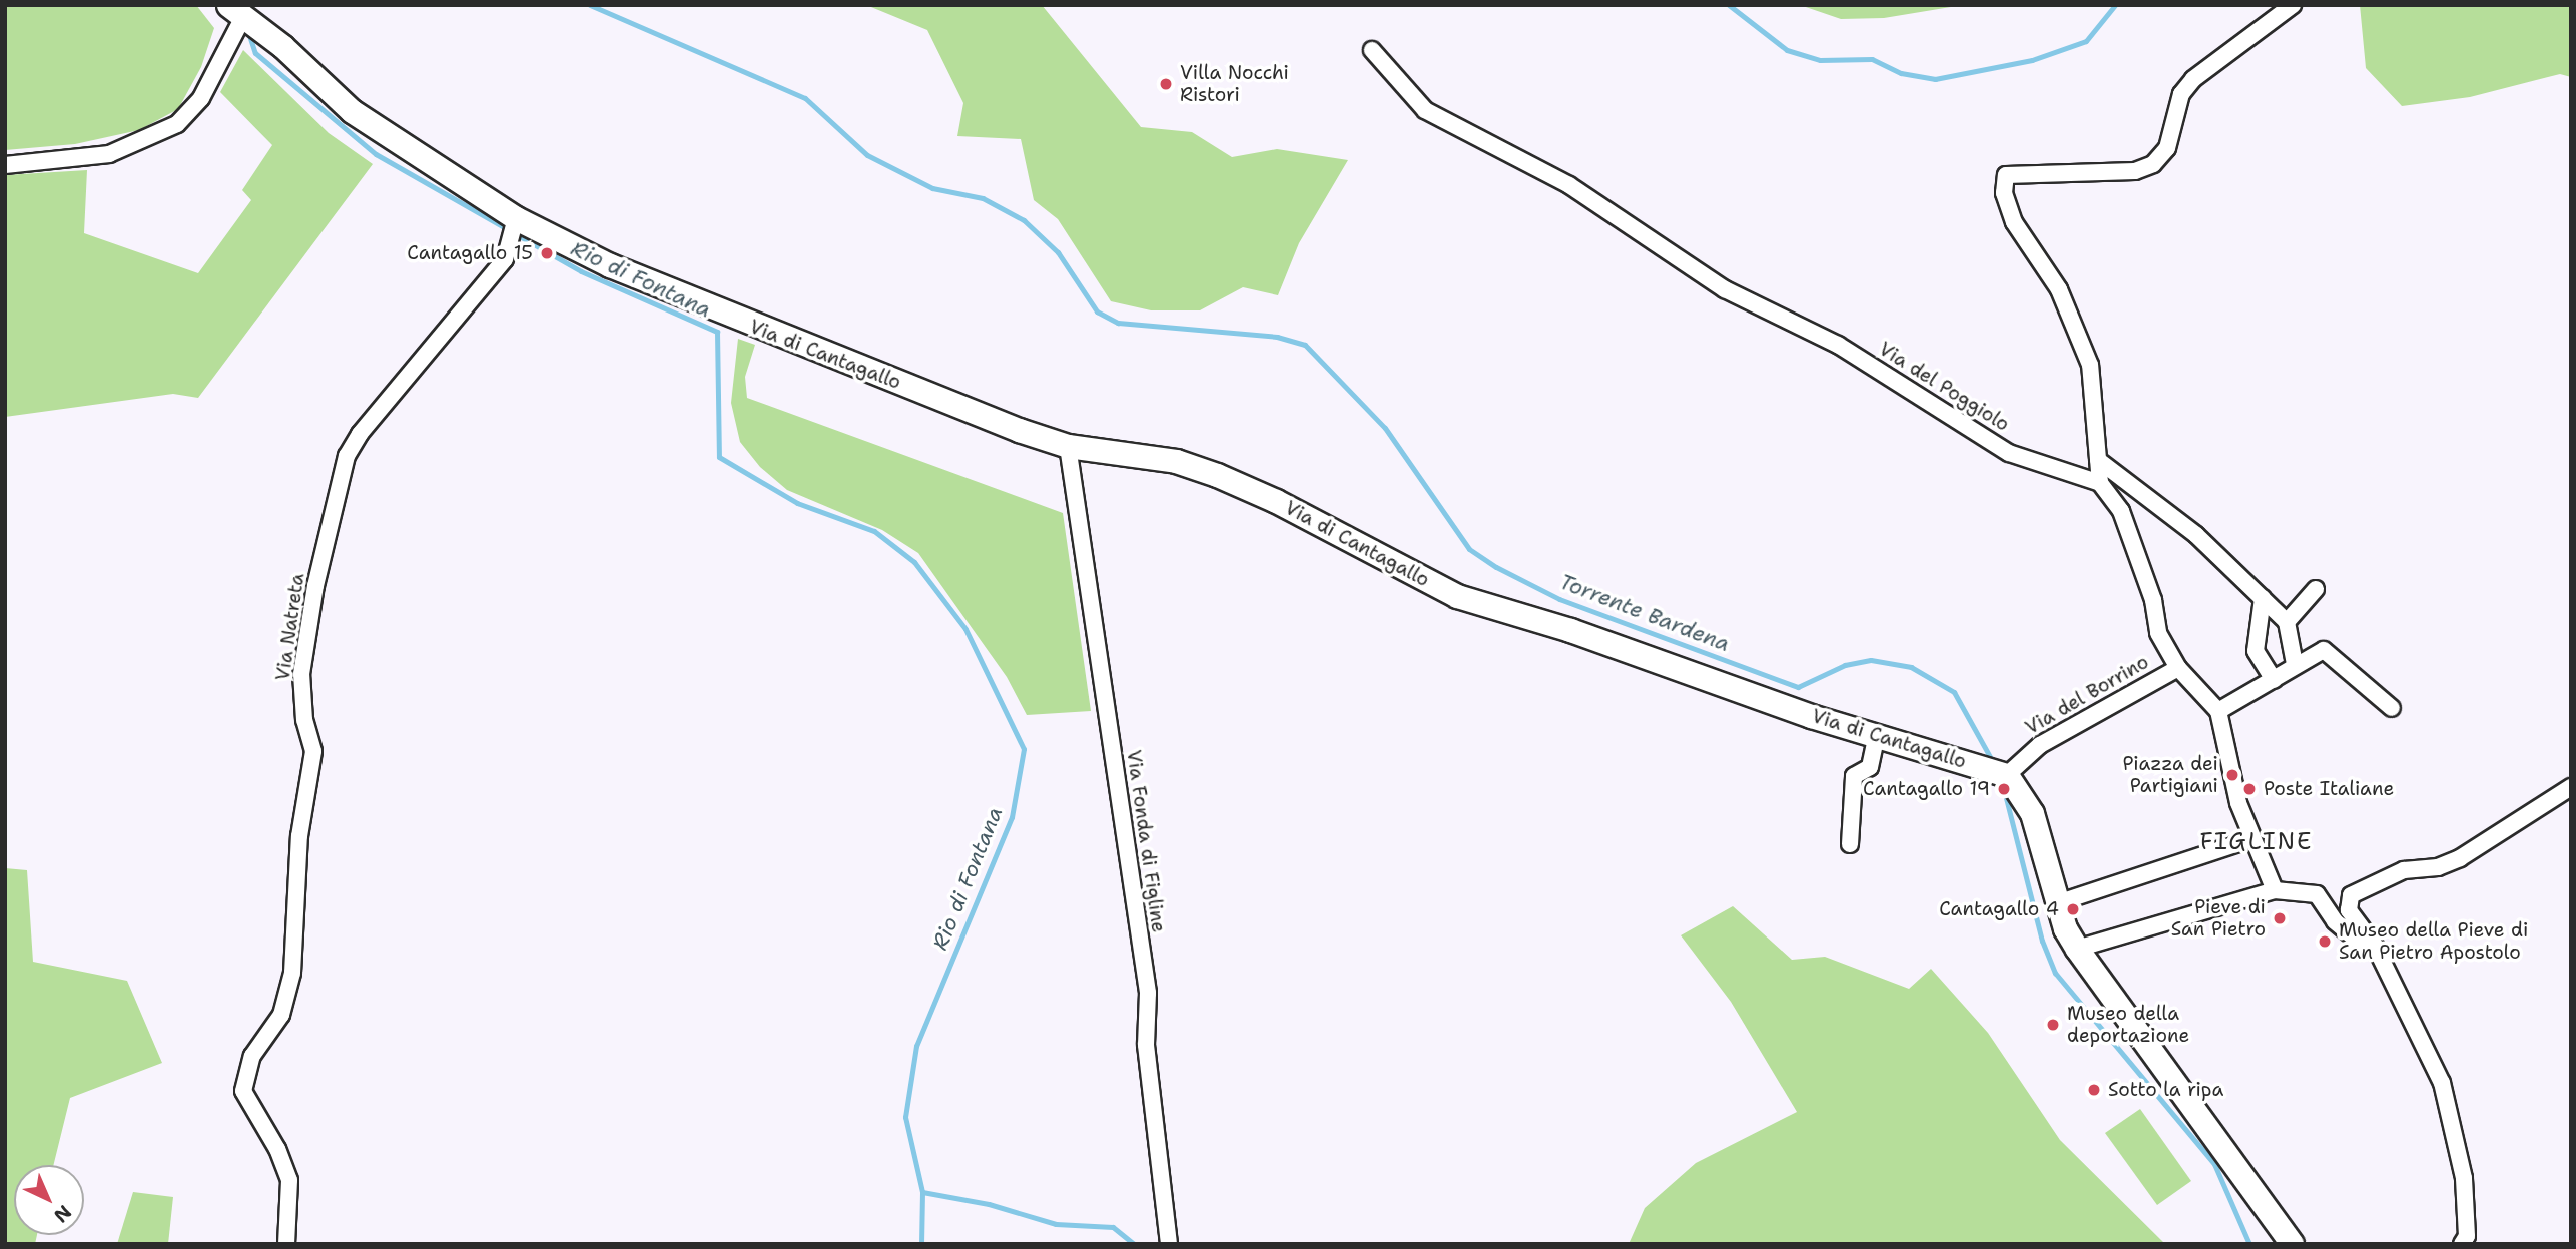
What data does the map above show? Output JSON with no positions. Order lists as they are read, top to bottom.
{
  "streets": {
    "street": [
      "Via di Cantagallo",
      "Via del Poggiolo",
      "Via Natreta",
      "Via del Borrino",
      "Via Fonda di Figline"
    ]
  },
  "crossings": [
    ["Via di Cantagallo", "Via Natreta"],
    ["Via di Cantagallo", "Via del Borrino"],
    ["Via di Cantagallo", "Via Fonda di Figline"]
  ],
  "districts": ["FIGLINE"],
  "water": ["Rio di Fontana", "Torrente Bardena"],
  "places": [
    "Villa Nocchi Ristori",
    "Cantagallo 15",
    "Piazza dei Partigiani",
    "Cantagallo 19",
    "Poste Italiane",
    "Cantagallo 4",
    "Pieve di San Pietro",
    "Museo della Pieve di San Pietro Apostolo",
    "Museo della deportazione",
    "Sotto la ripa"
  ],
  "north": "bottom right"
}
